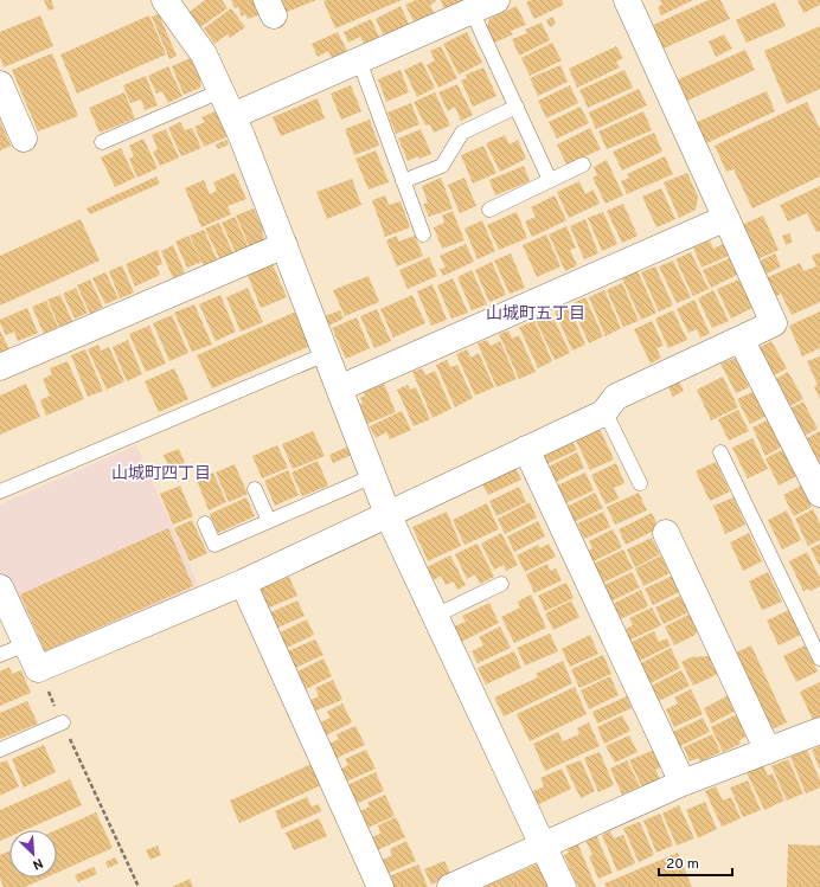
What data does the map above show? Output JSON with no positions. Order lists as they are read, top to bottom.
{
  "districts": ["山城町五丁目", "山城町四丁目"],
  "scale_bar": "20 m",
  "north": "bottom right"
}
